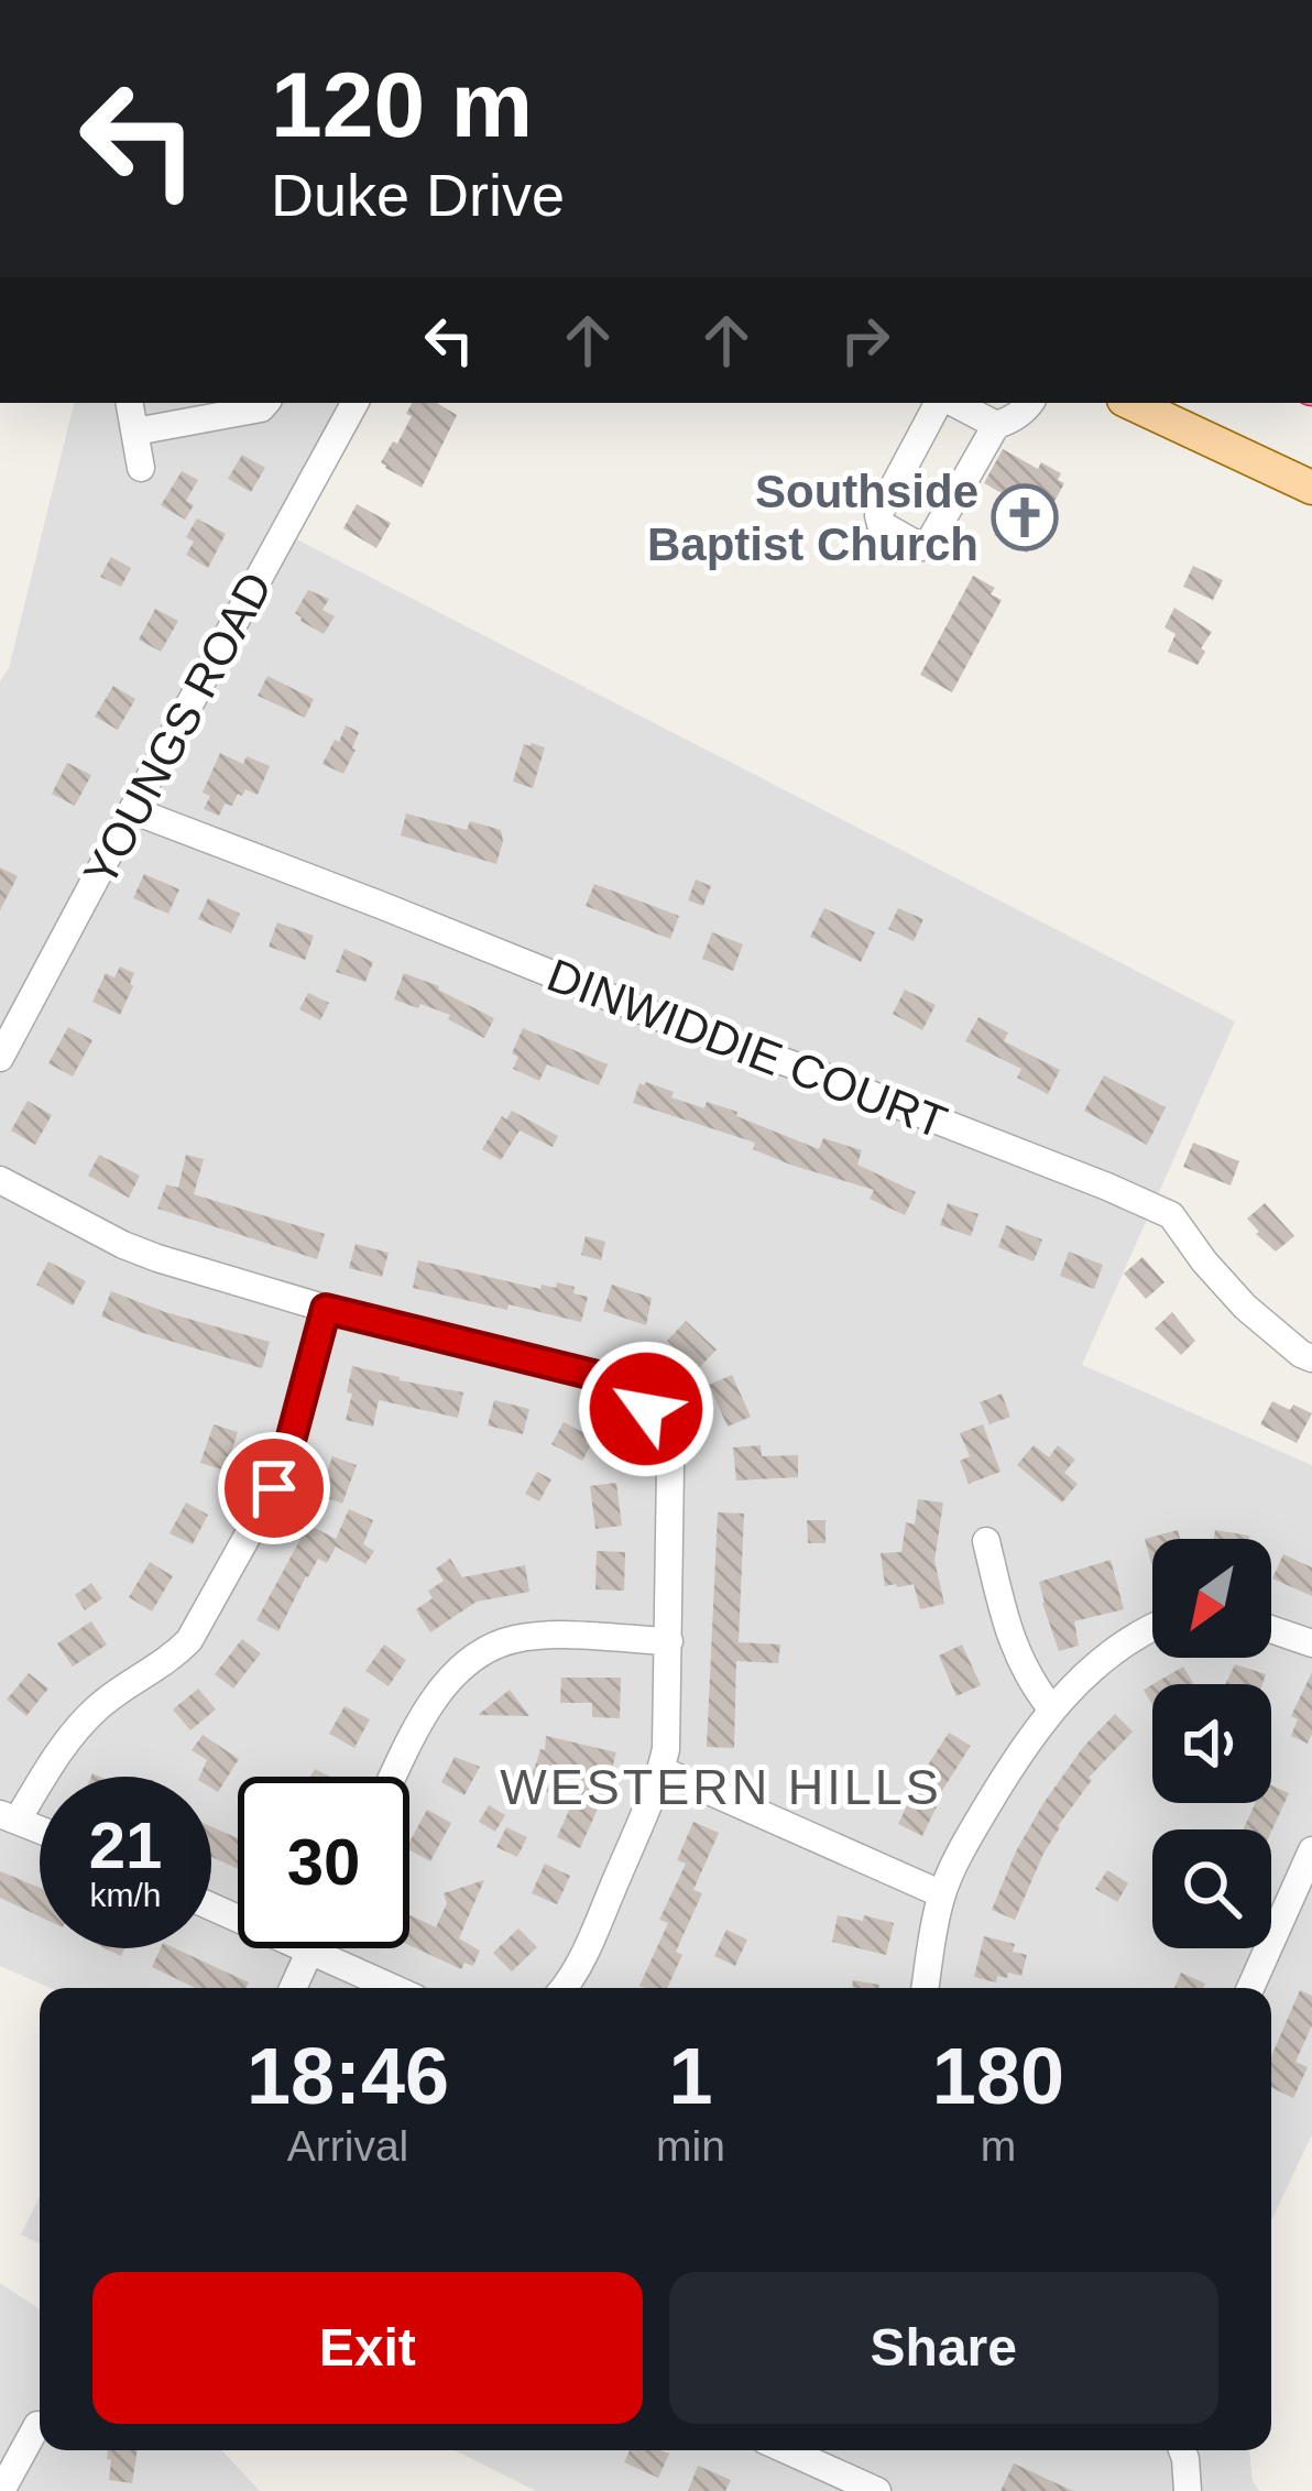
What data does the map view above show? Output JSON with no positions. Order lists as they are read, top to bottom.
{
  "streets": {
    "street": ["YOUNGS ROAD", "DINWIDDIE COURT"]
  },
  "crossings": [
    ["YOUNGS ROAD", "DINWIDDIE COURT"]
  ],
  "districts": ["WESTERN HILLS"],
  "places": {
    "church": ["Southside Baptist Church"]
  },
  "north": "bottom left",
  "page": {
    "turn": ["120 m", "Duke Drive"],
    "speed": "21 km/h",
    "limit": "30",
    "eta": [
      "18:46",
      "Arrival",
      "1",
      "min",
      "180",
      "m"
    ],
    "buttons": ["Exit", "Share"]
  }
}
